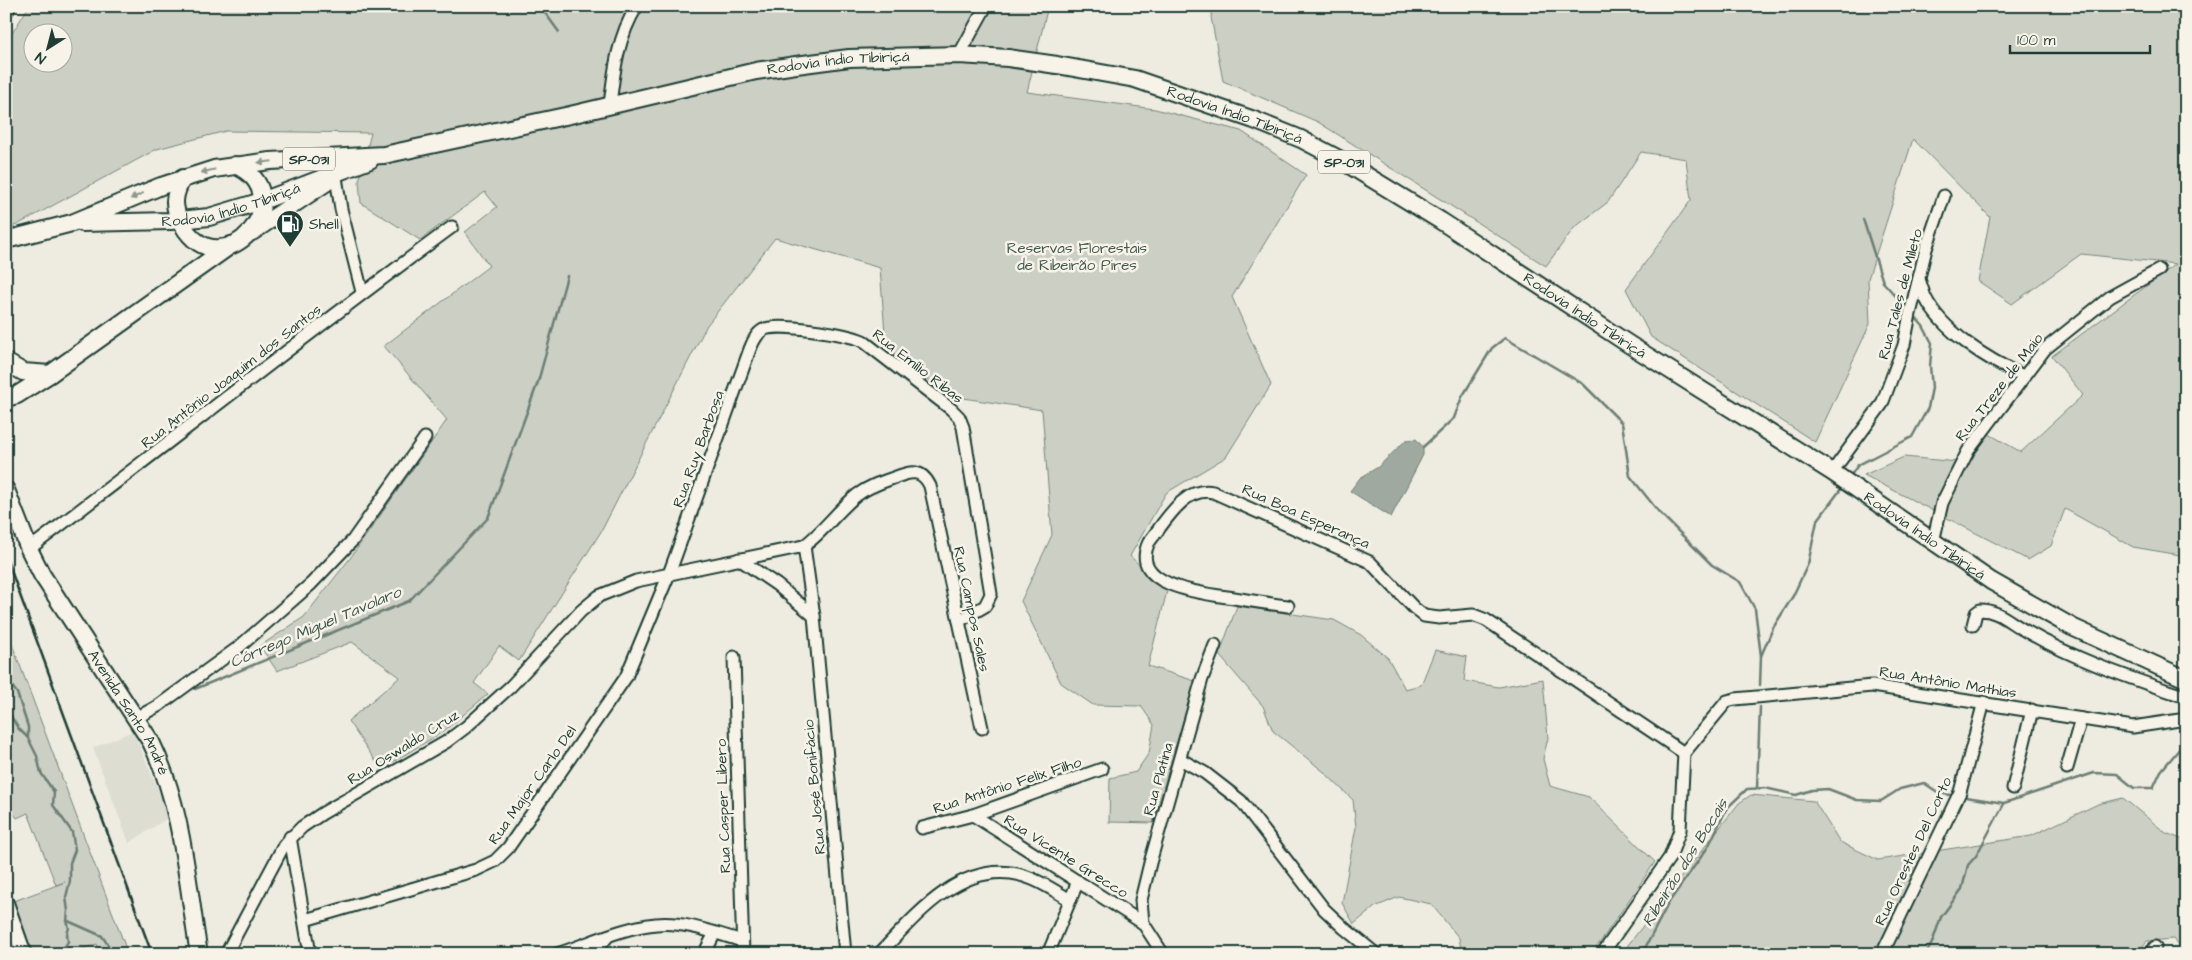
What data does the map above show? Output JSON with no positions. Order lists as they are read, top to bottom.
{
  "streets": {
    "highway": ["Rodovia Índio Tibiriçá", "SP-031", "Avenida Santo André"],
    "street": [
      "Rua Tales de Mileto",
      "Rua Emílio Ribas",
      "Rua Antônio Joaquim dos Santos",
      "Rua Treze de Maio",
      "Rua Ruy Barbosa",
      "Rua Boa Esperança",
      "Rua Campos Sales",
      "Rua Antônio Mathias",
      "Rua Oswaldo Cruz",
      "Rua Platina",
      "Rua Major Carlo Del",
      "Rua Antônio Felix Filho",
      "Rua José Bonifácio",
      "Rua Casper Libero",
      "Rua Orestes Del Corto",
      "Rua Vicente Grecco"
    ]
  },
  "crossings": [
    ["Rodovia Índio Tibiriçá", "Rua Tales de Mileto"],
    ["Rodovia Índio Tibiriçá", "Rua Treze de Maio"],
    ["Rua Emílio Ribas", "Rua Ruy Barbosa"],
    ["Rua Emílio Ribas", "Rua Campos Sales"],
    ["Rua Antônio Joaquim dos Santos", "Avenida Santo André"],
    ["Rua Ruy Barbosa", "Rua Oswaldo Cruz"],
    ["Rua Ruy Barbosa", "Rua Major Carlo Del"],
    ["Rua Boa Esperança", "Rua Antônio Mathias"],
    ["Rua Campos Sales", "Rua Oswaldo Cruz"],
    ["Rua Campos Sales", "Rua José Bonifácio"],
    ["Rua Antônio Mathias", "Rua Orestes Del Corto"],
    ["Rua Oswaldo Cruz", "Rua Major Carlo Del"],
    ["Rua Oswaldo Cruz", "Rua José Bonifácio"],
    ["Rua Platina", "Rua Vicente Grecco"],
    ["Rua Antônio Felix Filho", "Rua Vicente Grecco"]
  ],
  "water": ["Córrego Miguel Tavolaro", "Ribeirão dos Bocais"],
  "parks": ["Reservas Florestais de Ribeirão Pires"],
  "places": {
    "fuel station": ["Shell"]
  },
  "scale_bar": "100 m",
  "north": "bottom left"
}
